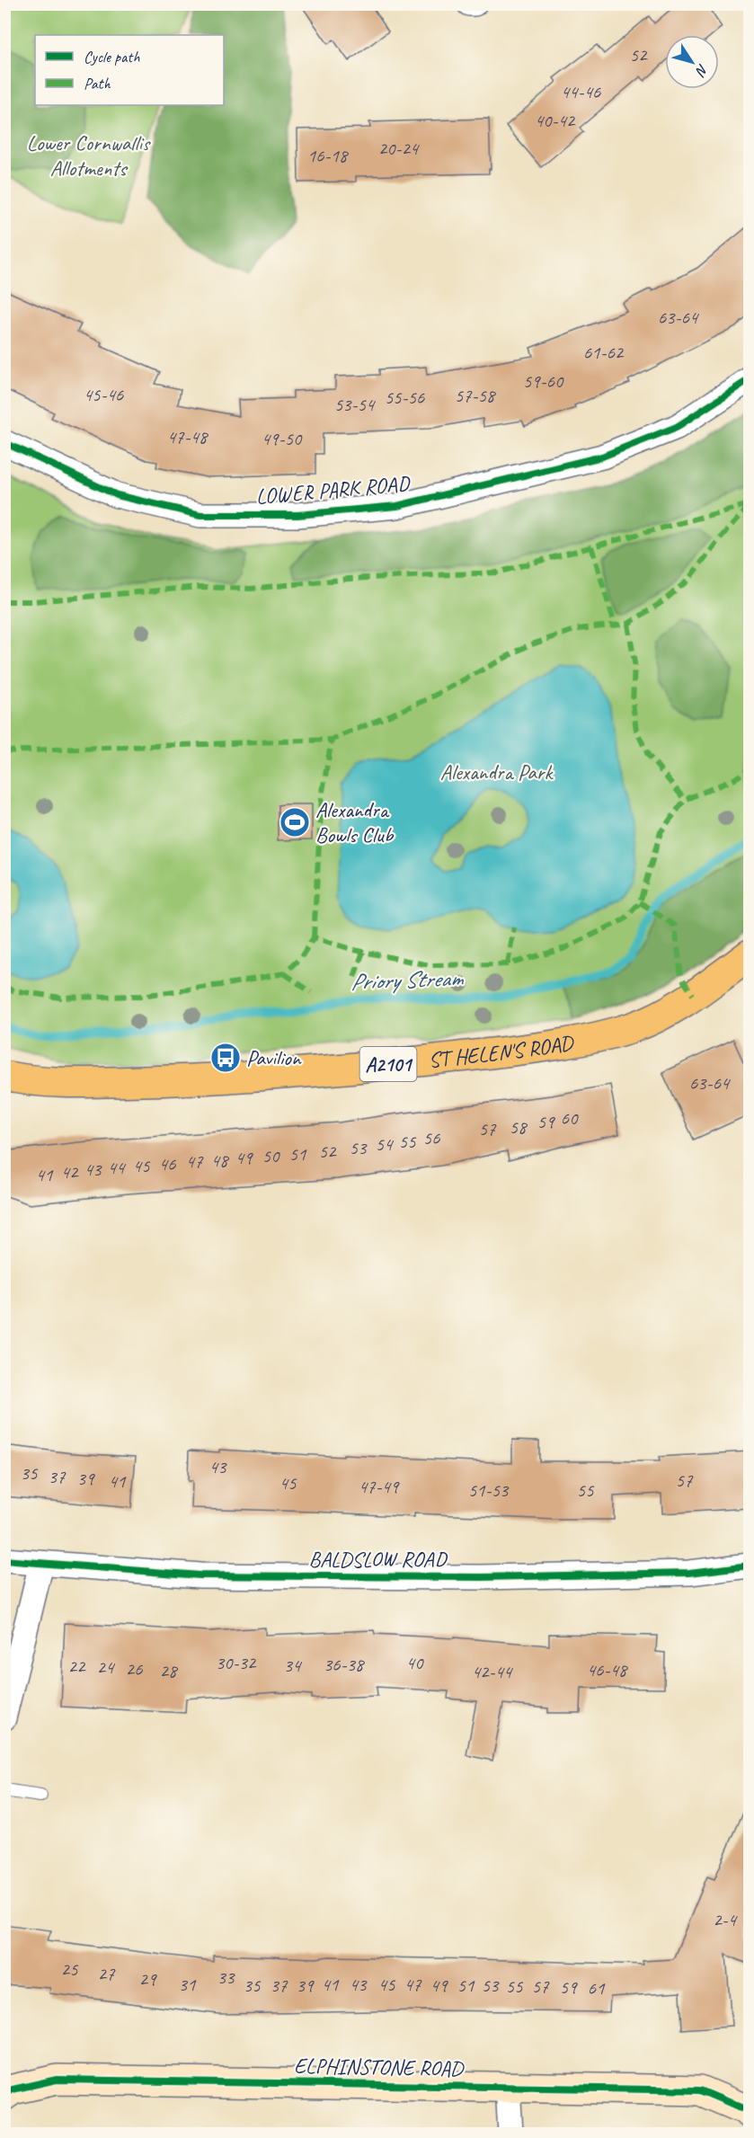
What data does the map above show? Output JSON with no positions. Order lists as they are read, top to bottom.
{
  "streets": {
    "main road": ["ST HELEN'S ROAD", "A2101"],
    "street": ["LOWER PARK ROAD", "BALDSLOW ROAD", "ELPHINSTONE ROAD"]
  },
  "water": ["Priory Stream"],
  "parks": ["Lower Cornwallis Allotments", "Alexandra Park"],
  "places": {
    "sports": ["Alexandra Bowls Club"],
    "bus stop": ["Pavilion"]
  },
  "house_numbers": [
    "52",
    "44-46",
    "40-42",
    "20-24",
    "16-18",
    "63-64",
    "61-62",
    "59-60",
    "45-46",
    "57-58",
    "55-56",
    "53-54",
    "47-48",
    "49-50",
    "63-64",
    "60",
    "59",
    "58",
    "57",
    "56",
    "55",
    "54",
    "53",
    "52",
    "51",
    "50",
    "49",
    "48",
    "47",
    "46",
    "45",
    "44",
    "43",
    "42",
    "41",
    "43",
    "35",
    "37",
    "39",
    "57",
    "41",
    "45",
    "47-49",
    "51-53",
    "55",
    "30-32",
    "40",
    "36-38",
    "34",
    "22",
    "24",
    "26",
    "46-48",
    "28",
    "42-44",
    "2-4",
    "25",
    "27",
    "33",
    "29",
    "31",
    "41",
    "43",
    "45",
    "47",
    "35",
    "37",
    "39",
    "49",
    "51",
    "53",
    "55",
    "57",
    "59",
    "61"
  ],
  "legend": ["Cycle path", "Path"],
  "north": "bottom right"
}
